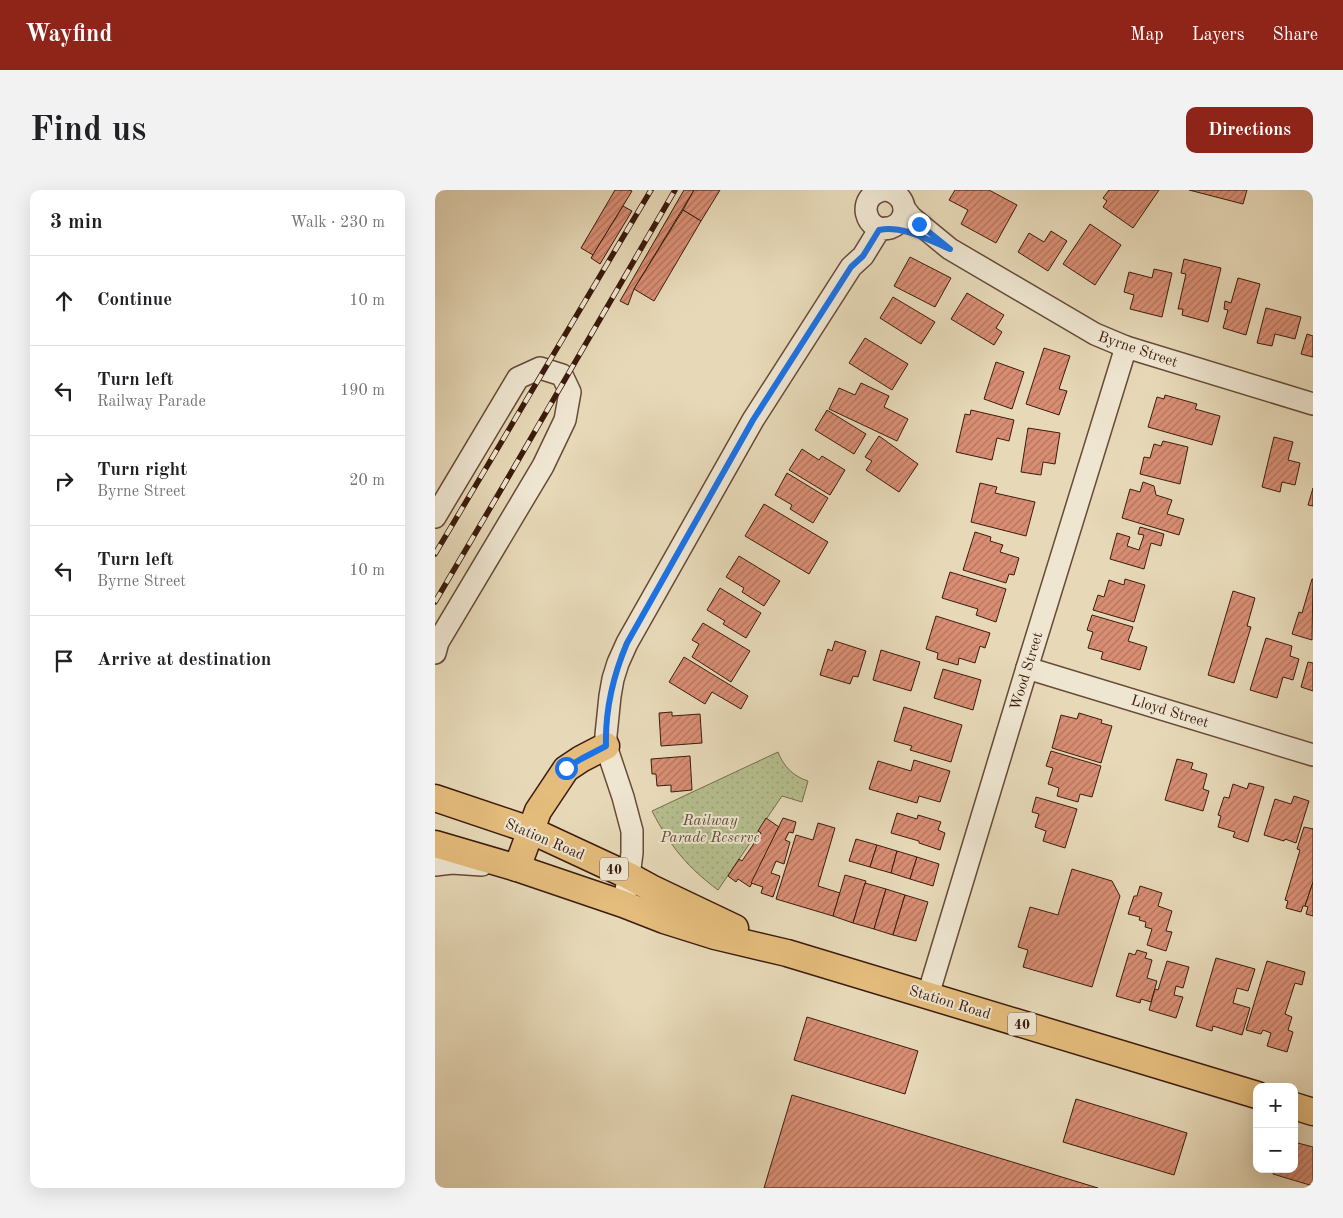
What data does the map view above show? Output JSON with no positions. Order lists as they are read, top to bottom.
{
  "streets": {
    "main road": ["Station Road", "40"],
    "street": ["Byrne Street", "Wood Street", "Lloyd Street"]
  },
  "crossings": [
    ["Byrne Street", "Wood Street"],
    ["Wood Street", "Lloyd Street"],
    ["Wood Street", "Station Road"]
  ],
  "parks": ["Railway Parade Reserve"],
  "page": {
    "header": "Wayfind",
    "nav": ["Map", "Layers", "Share"],
    "buttons": "Directions",
    "title": "Find us",
    "heading": ["3 min", "Walk · 230 m"],
    "list": [
      ["Continue", "10 m"],
      ["Turn left", "Railway Parade", "190 m"],
      ["Turn right", "Byrne Street", "20 m"],
      ["Turn left", "Byrne Street", "10 m"],
      "Arrive at destination"
    ],
    "map_buttons": ["+", "−"]
  }
}
